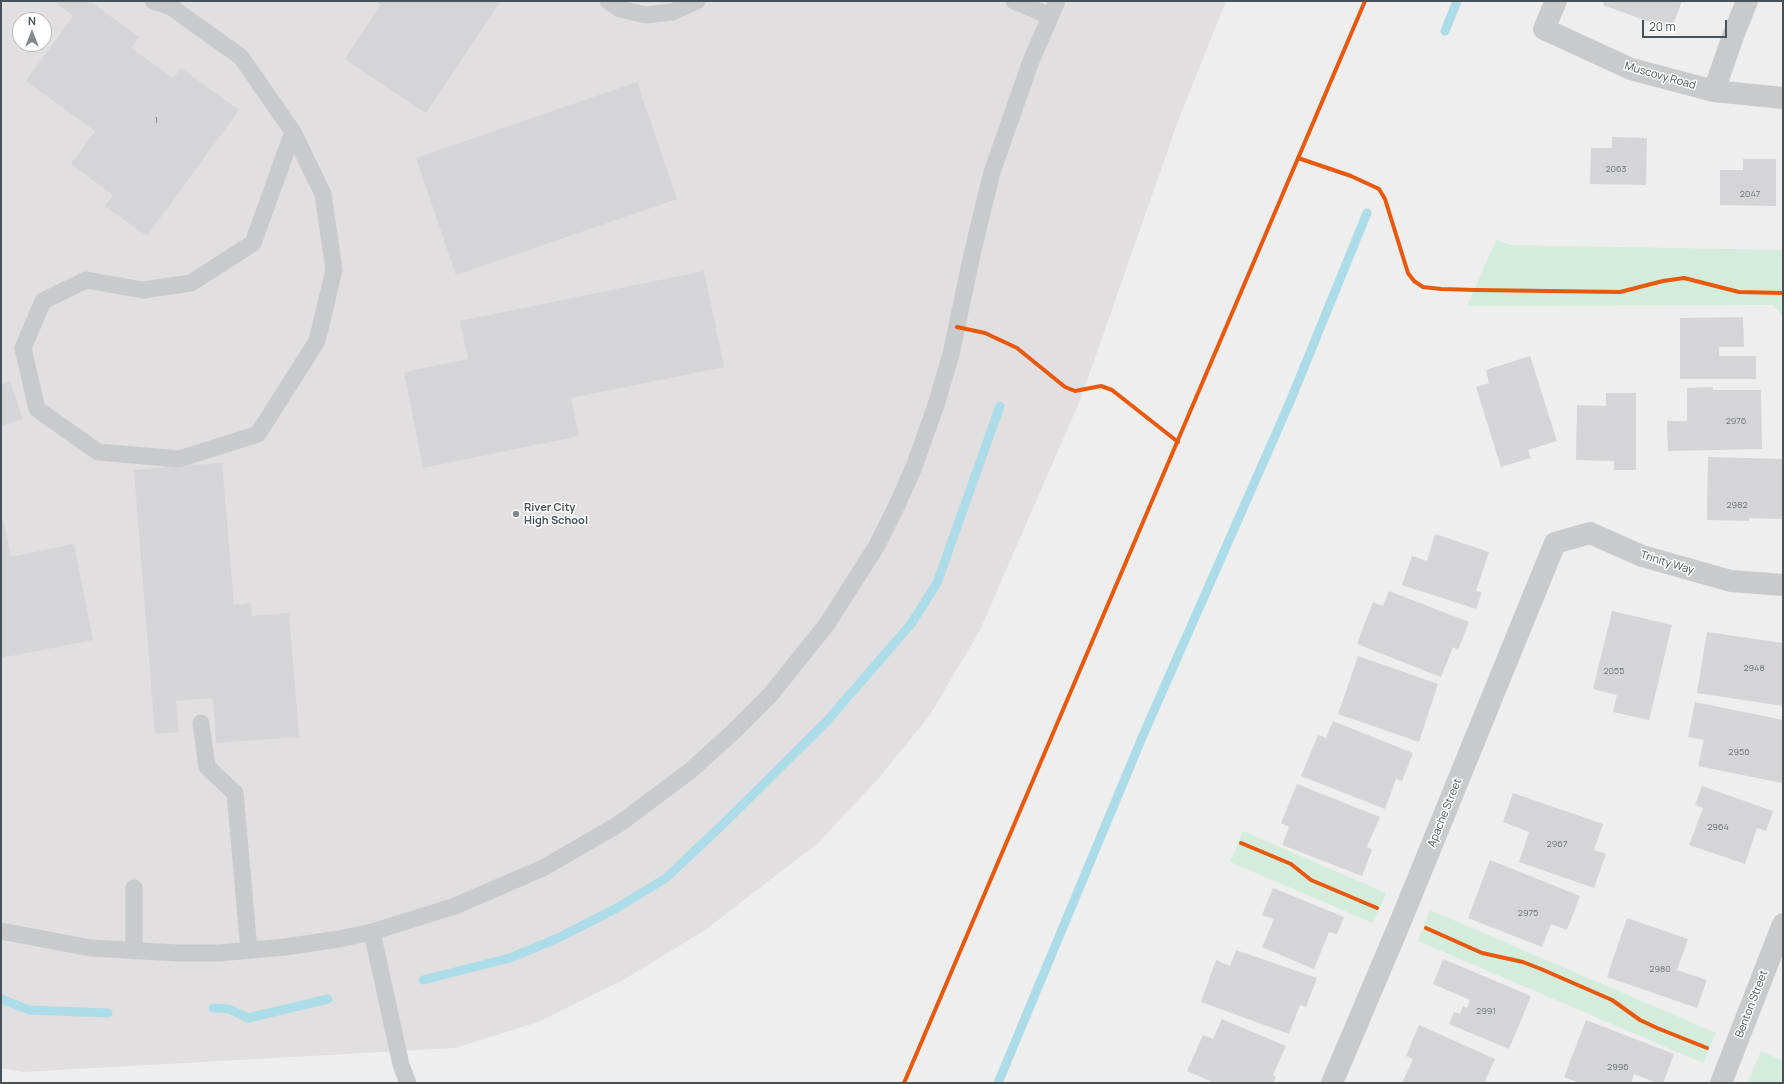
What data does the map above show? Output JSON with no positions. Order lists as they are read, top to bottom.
{
  "streets": {
    "street": [
      "Muscovy Road",
      "Trinity Way",
      "Apache Street",
      "Benton Street"
    ]
  },
  "crossings": [
    ["Trinity Way", "Apache Street"]
  ],
  "places": ["River City High School"],
  "house_numbers": [
    "1",
    "2063",
    "2047",
    "2976",
    "2982",
    "2948",
    "2055",
    "2956",
    "2964",
    "2967",
    "2975",
    "2980",
    "2991",
    "2996"
  ],
  "scale_bar": "20 m",
  "north": "top"
}
